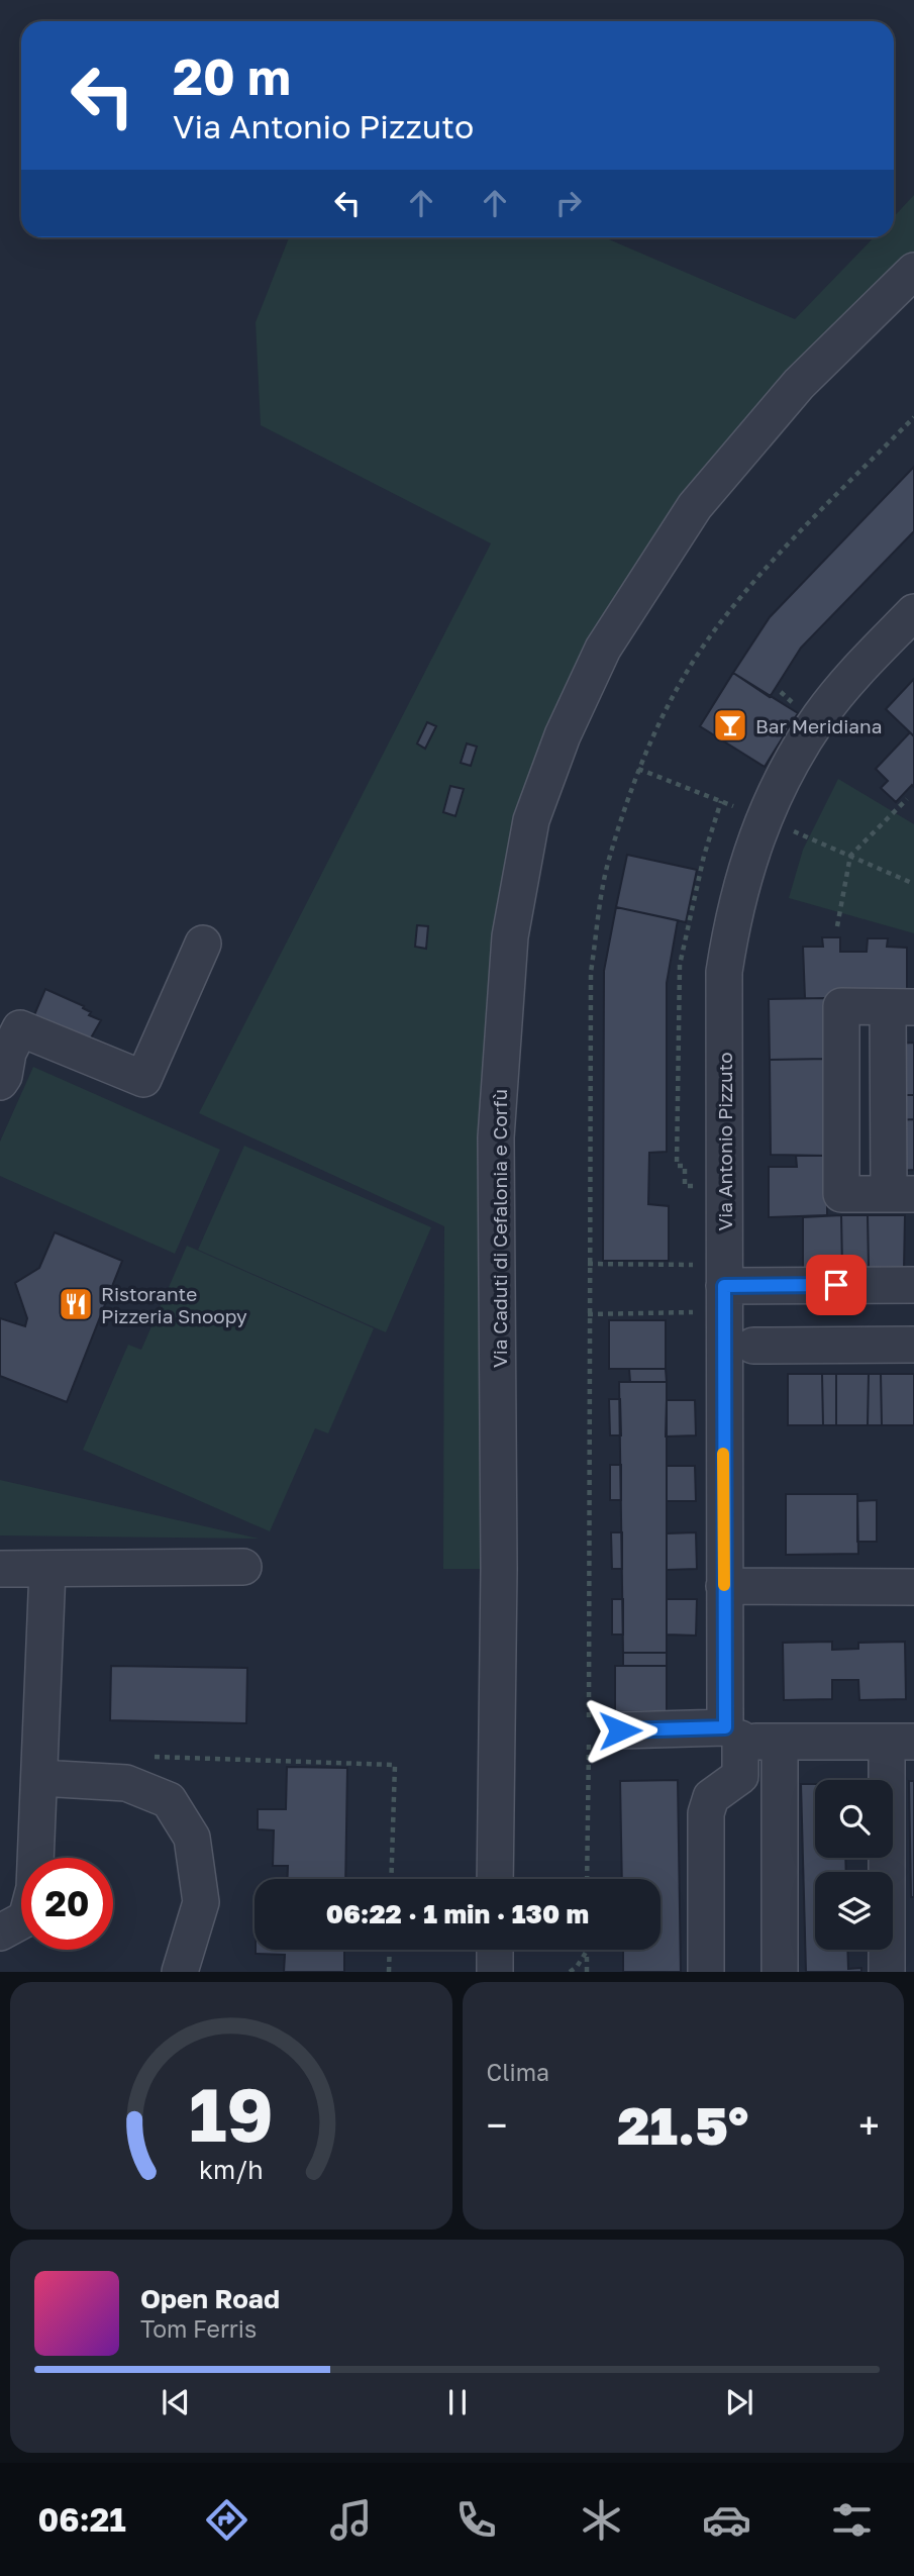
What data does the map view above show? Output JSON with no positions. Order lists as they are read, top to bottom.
{
  "streets": {
    "street": ["Via Antonio Pizzuto", "Via Caduti di Cefalonia e Corfù"]
  },
  "places": {
    "bar": ["Bar Meridiana"],
    "restaurant": ["Ristorante Pizzeria Snoopy"]
  },
  "page": {
    "turn": ["20 m", "Via Antonio Pizzuto"],
    "limit": "20",
    "trip": "06:22 · 1 min · 130 m",
    "tile": "Clima",
    "heat": ["−", "21.5°", "+"],
    "song": ["Open Road", "Tom Ferris"],
    "tabs": "06:21",
    "gauge": ["19", "km/h"]
  }
}
